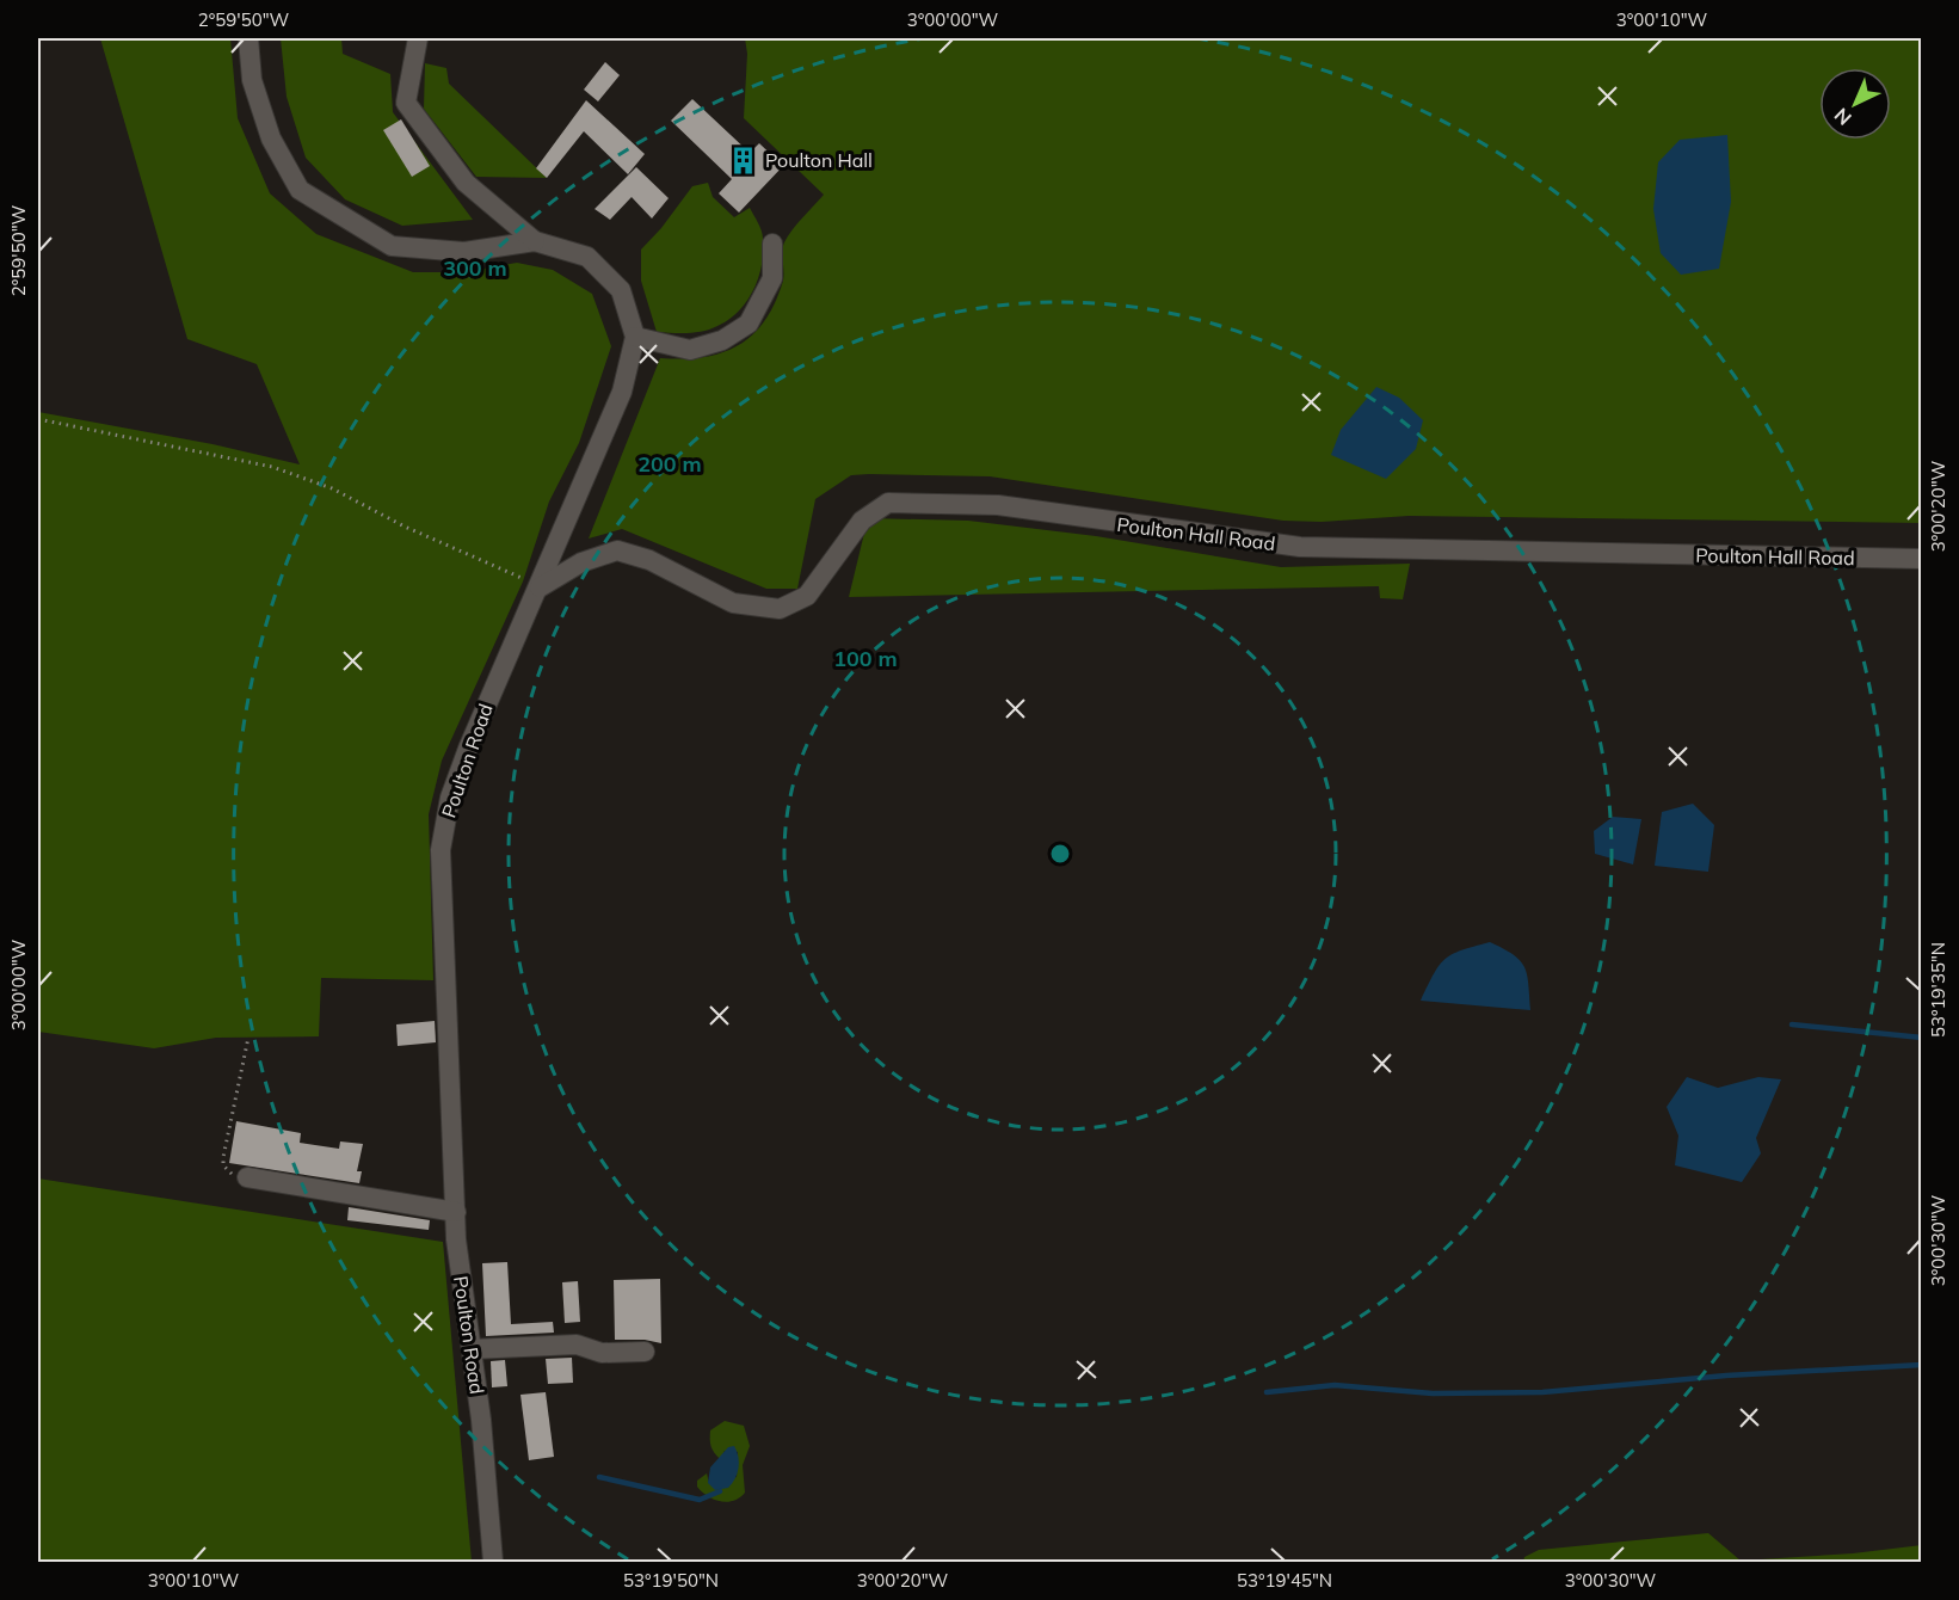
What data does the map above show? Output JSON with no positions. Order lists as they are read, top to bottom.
{
  "streets": {
    "street": ["Poulton Hall Road", "Poulton Road"]
  },
  "crossings": [
    ["Poulton Hall Road", "Poulton Road"]
  ],
  "places": {
    "building": ["Poulton Hall"]
  },
  "north": "bottom left",
  "coordinates": [
    "2°59'50\"W",
    "3°00'00\"W",
    "3°00'10\"W",
    "3°00'20\"W",
    "53°19'35\"N",
    "3°00'30\"W",
    "53°19'50\"N",
    "53°19'45\"N"
  ],
  "rings": ["300 m", "200 m", "100 m"]
}
